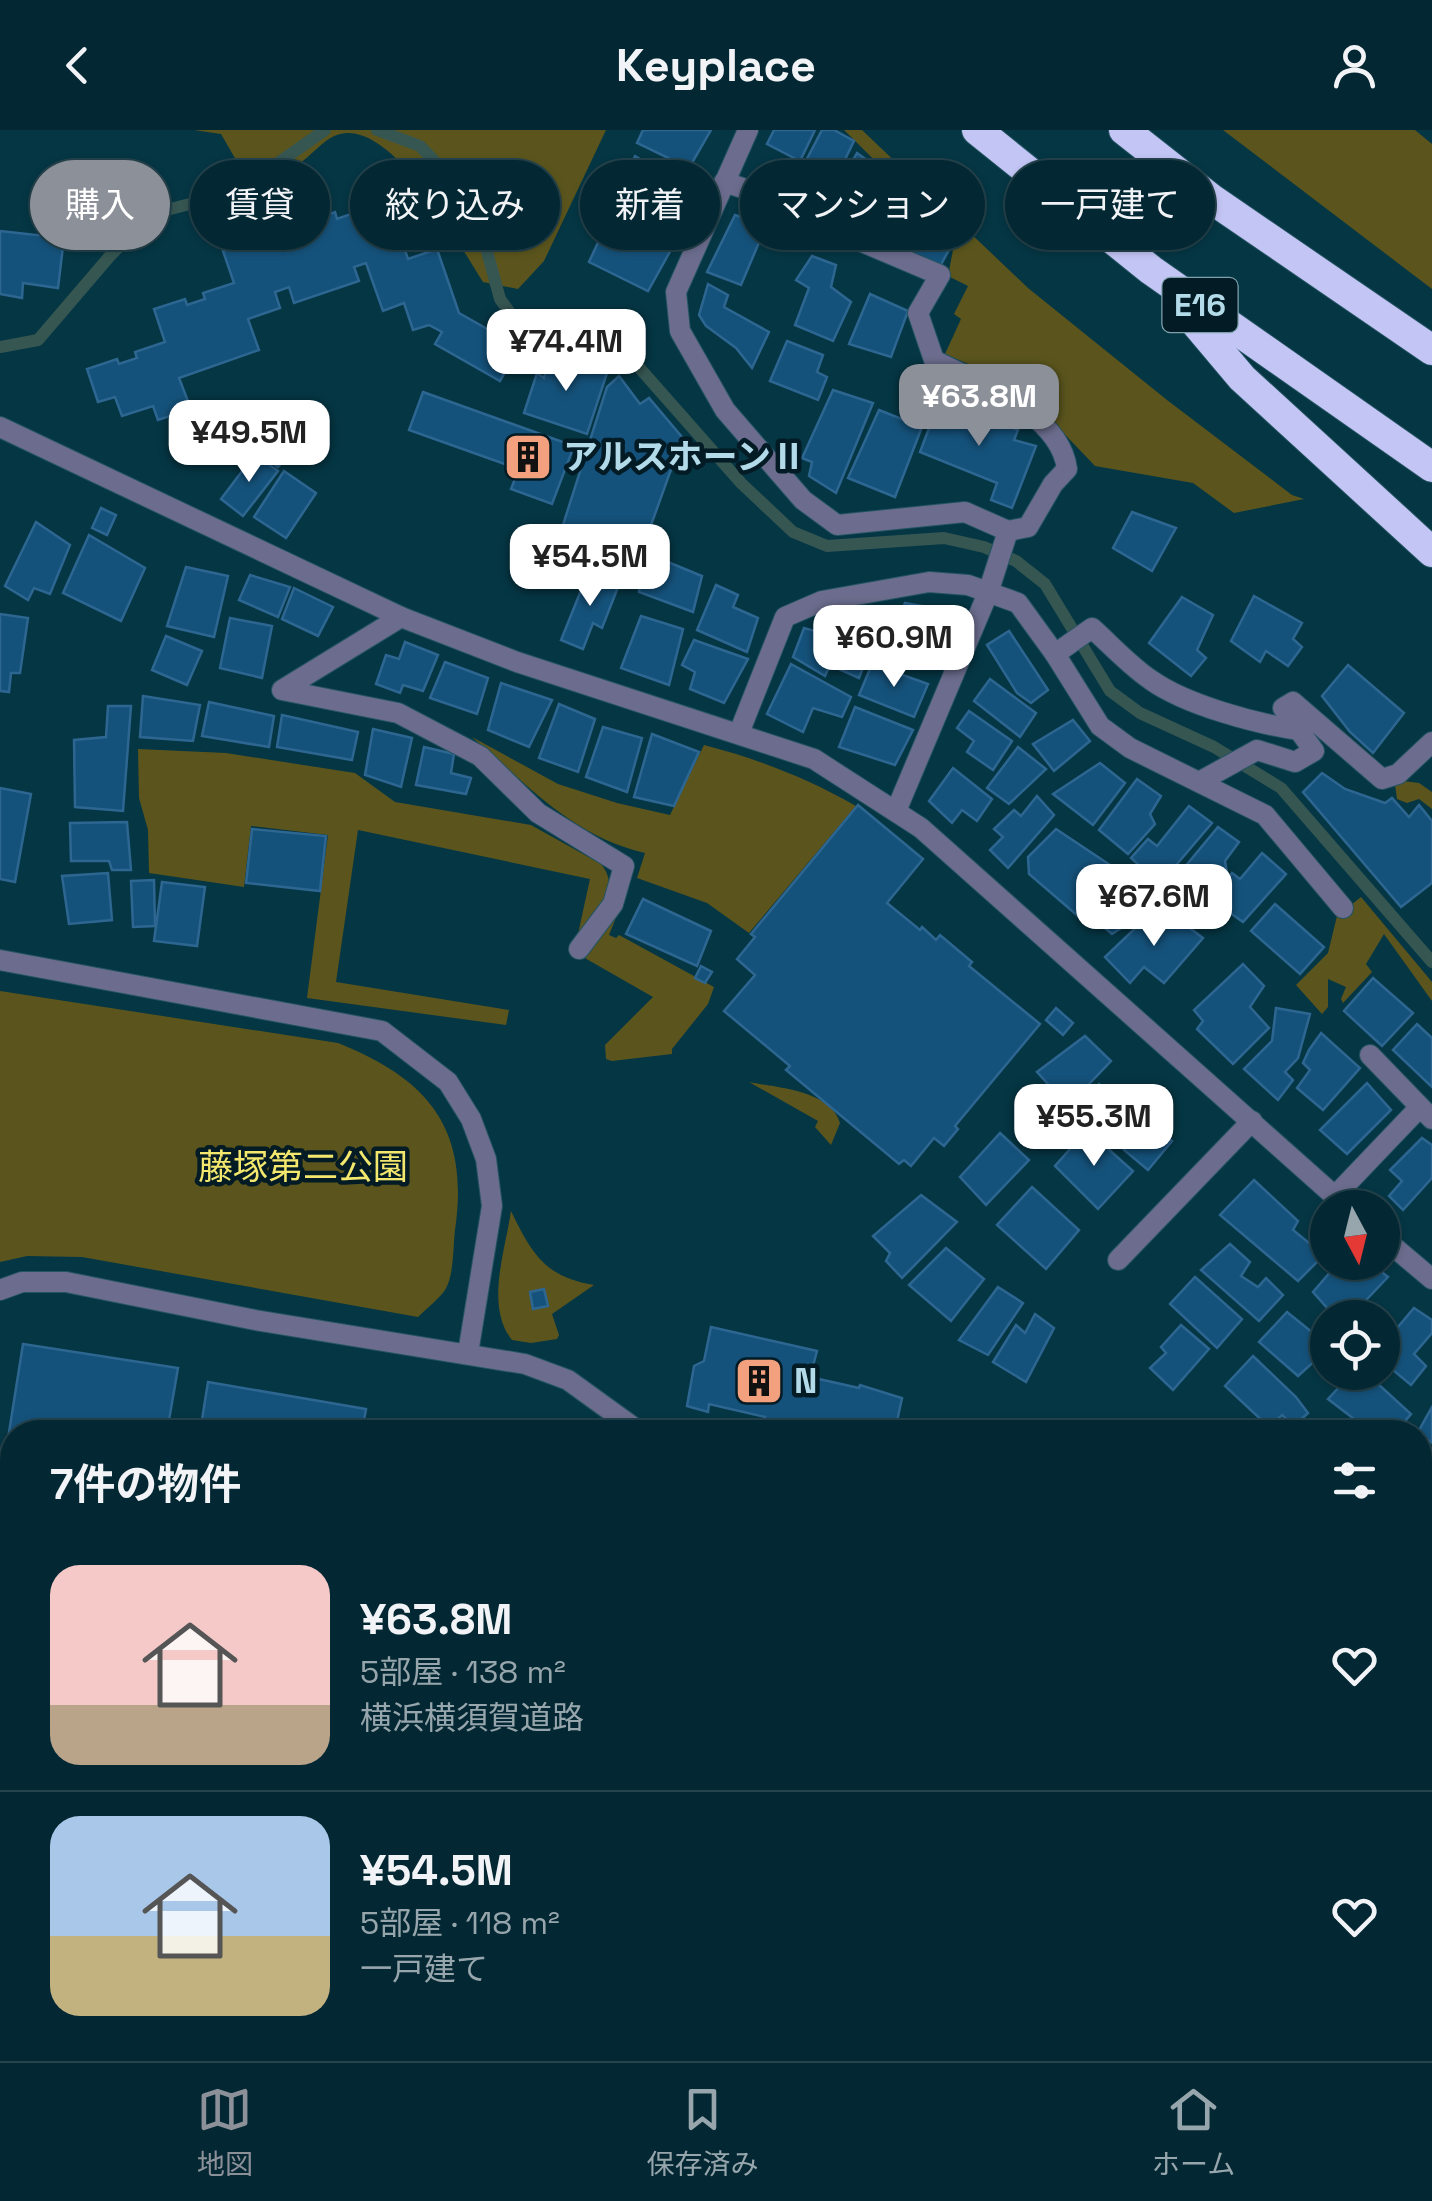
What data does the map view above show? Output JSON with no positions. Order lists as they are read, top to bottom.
{
  "streets": {
    "highway": ["E16"]
  },
  "parks": ["藤塚第二公園"],
  "places": {
    "building": ["アルスホーンⅡ", "N"]
  },
  "north": "bottom",
  "page": {
    "header": "Keyplace",
    "chip": [
      "購入",
      "賃貸",
      "絞り込み",
      "新着",
      "マンション",
      "一戸建て"
    ],
    "price": [
      "¥74.4M",
      "¥63.8M",
      "¥49.5M",
      "¥54.5M",
      "¥60.9M",
      "¥67.6M",
      "¥55.3M"
    ],
    "heading": "7件の物件",
    "list": [
      {
        "name": "¥63.8M",
        "note": "5部屋 · 138 m² · 横浜横須賀道路"
      },
      {
        "name": "¥54.5M",
        "note": "5部屋 · 118 m² · 一戸建て"
      }
    ],
    "tabs": ["地図", "保存済み", "ホーム"]
  }
}
